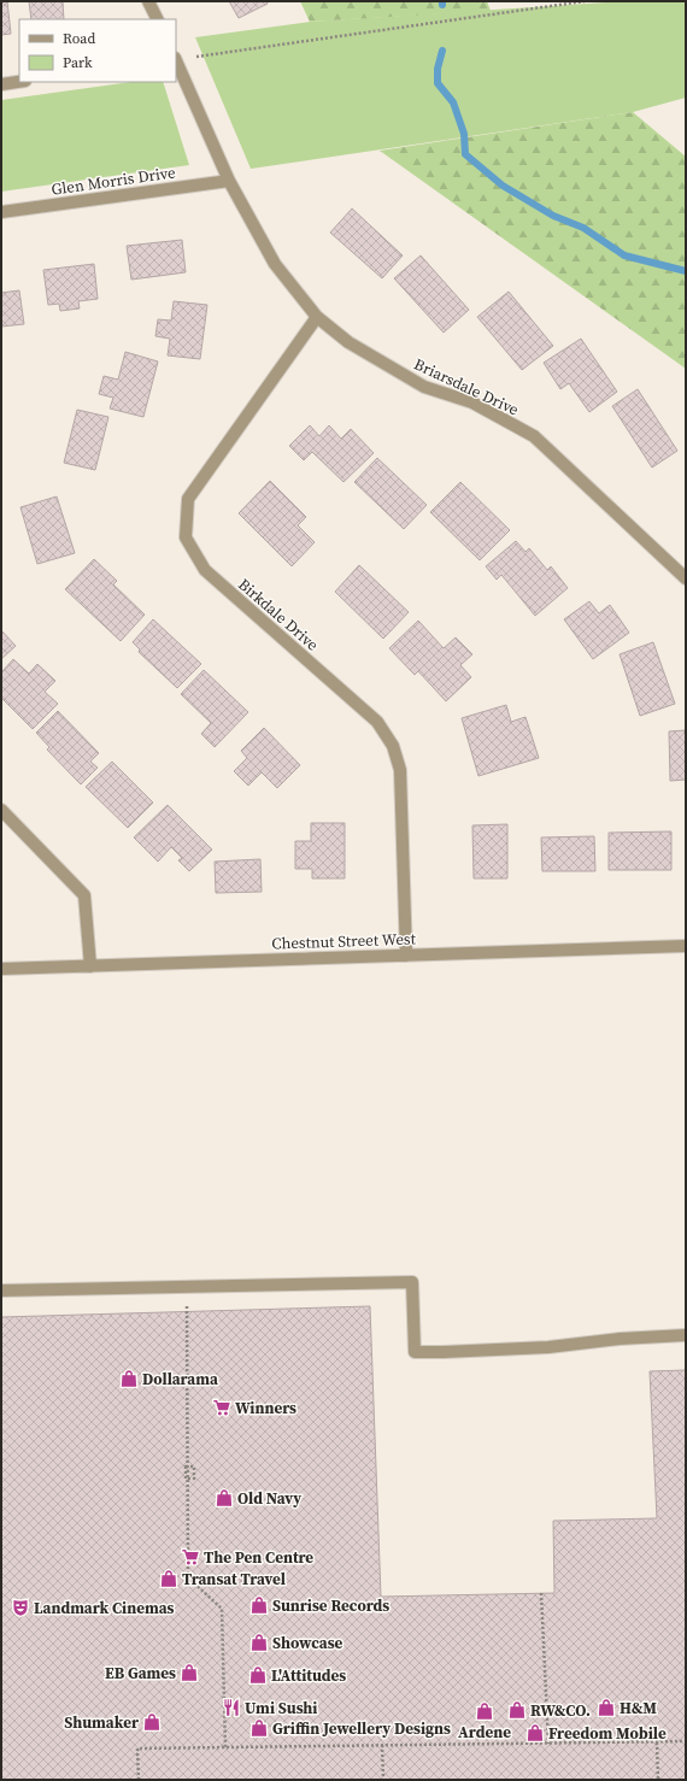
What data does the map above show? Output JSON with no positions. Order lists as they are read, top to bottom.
{
  "streets": {
    "street": [
      "Glen Morris Drive",
      "Briarsdale Drive",
      "Birkdale Drive",
      "Chestnut Street West"
    ]
  },
  "crossings": [
    ["Glen Morris Drive", "Briarsdale Drive"],
    ["Briarsdale Drive", "Birkdale Drive"],
    ["Birkdale Drive", "Chestnut Street West"]
  ],
  "places": {
    "shop": [
      "Dollarama",
      "Old Navy",
      "Transat Travel",
      "Sunrise Records",
      "Showcase",
      "EB Games",
      "L'Attitudes",
      "H&M",
      "RW&CO.",
      "Ardene",
      "Shumaker",
      "Griffin Jewellery Designs",
      "Freedom Mobile"
    ],
    "supermarket": ["Winners", "The Pen Centre"],
    "theatre": ["Landmark Cinemas"],
    "restaurant": ["Umi Sushi"]
  },
  "legend": ["Road", "Park"]
}
